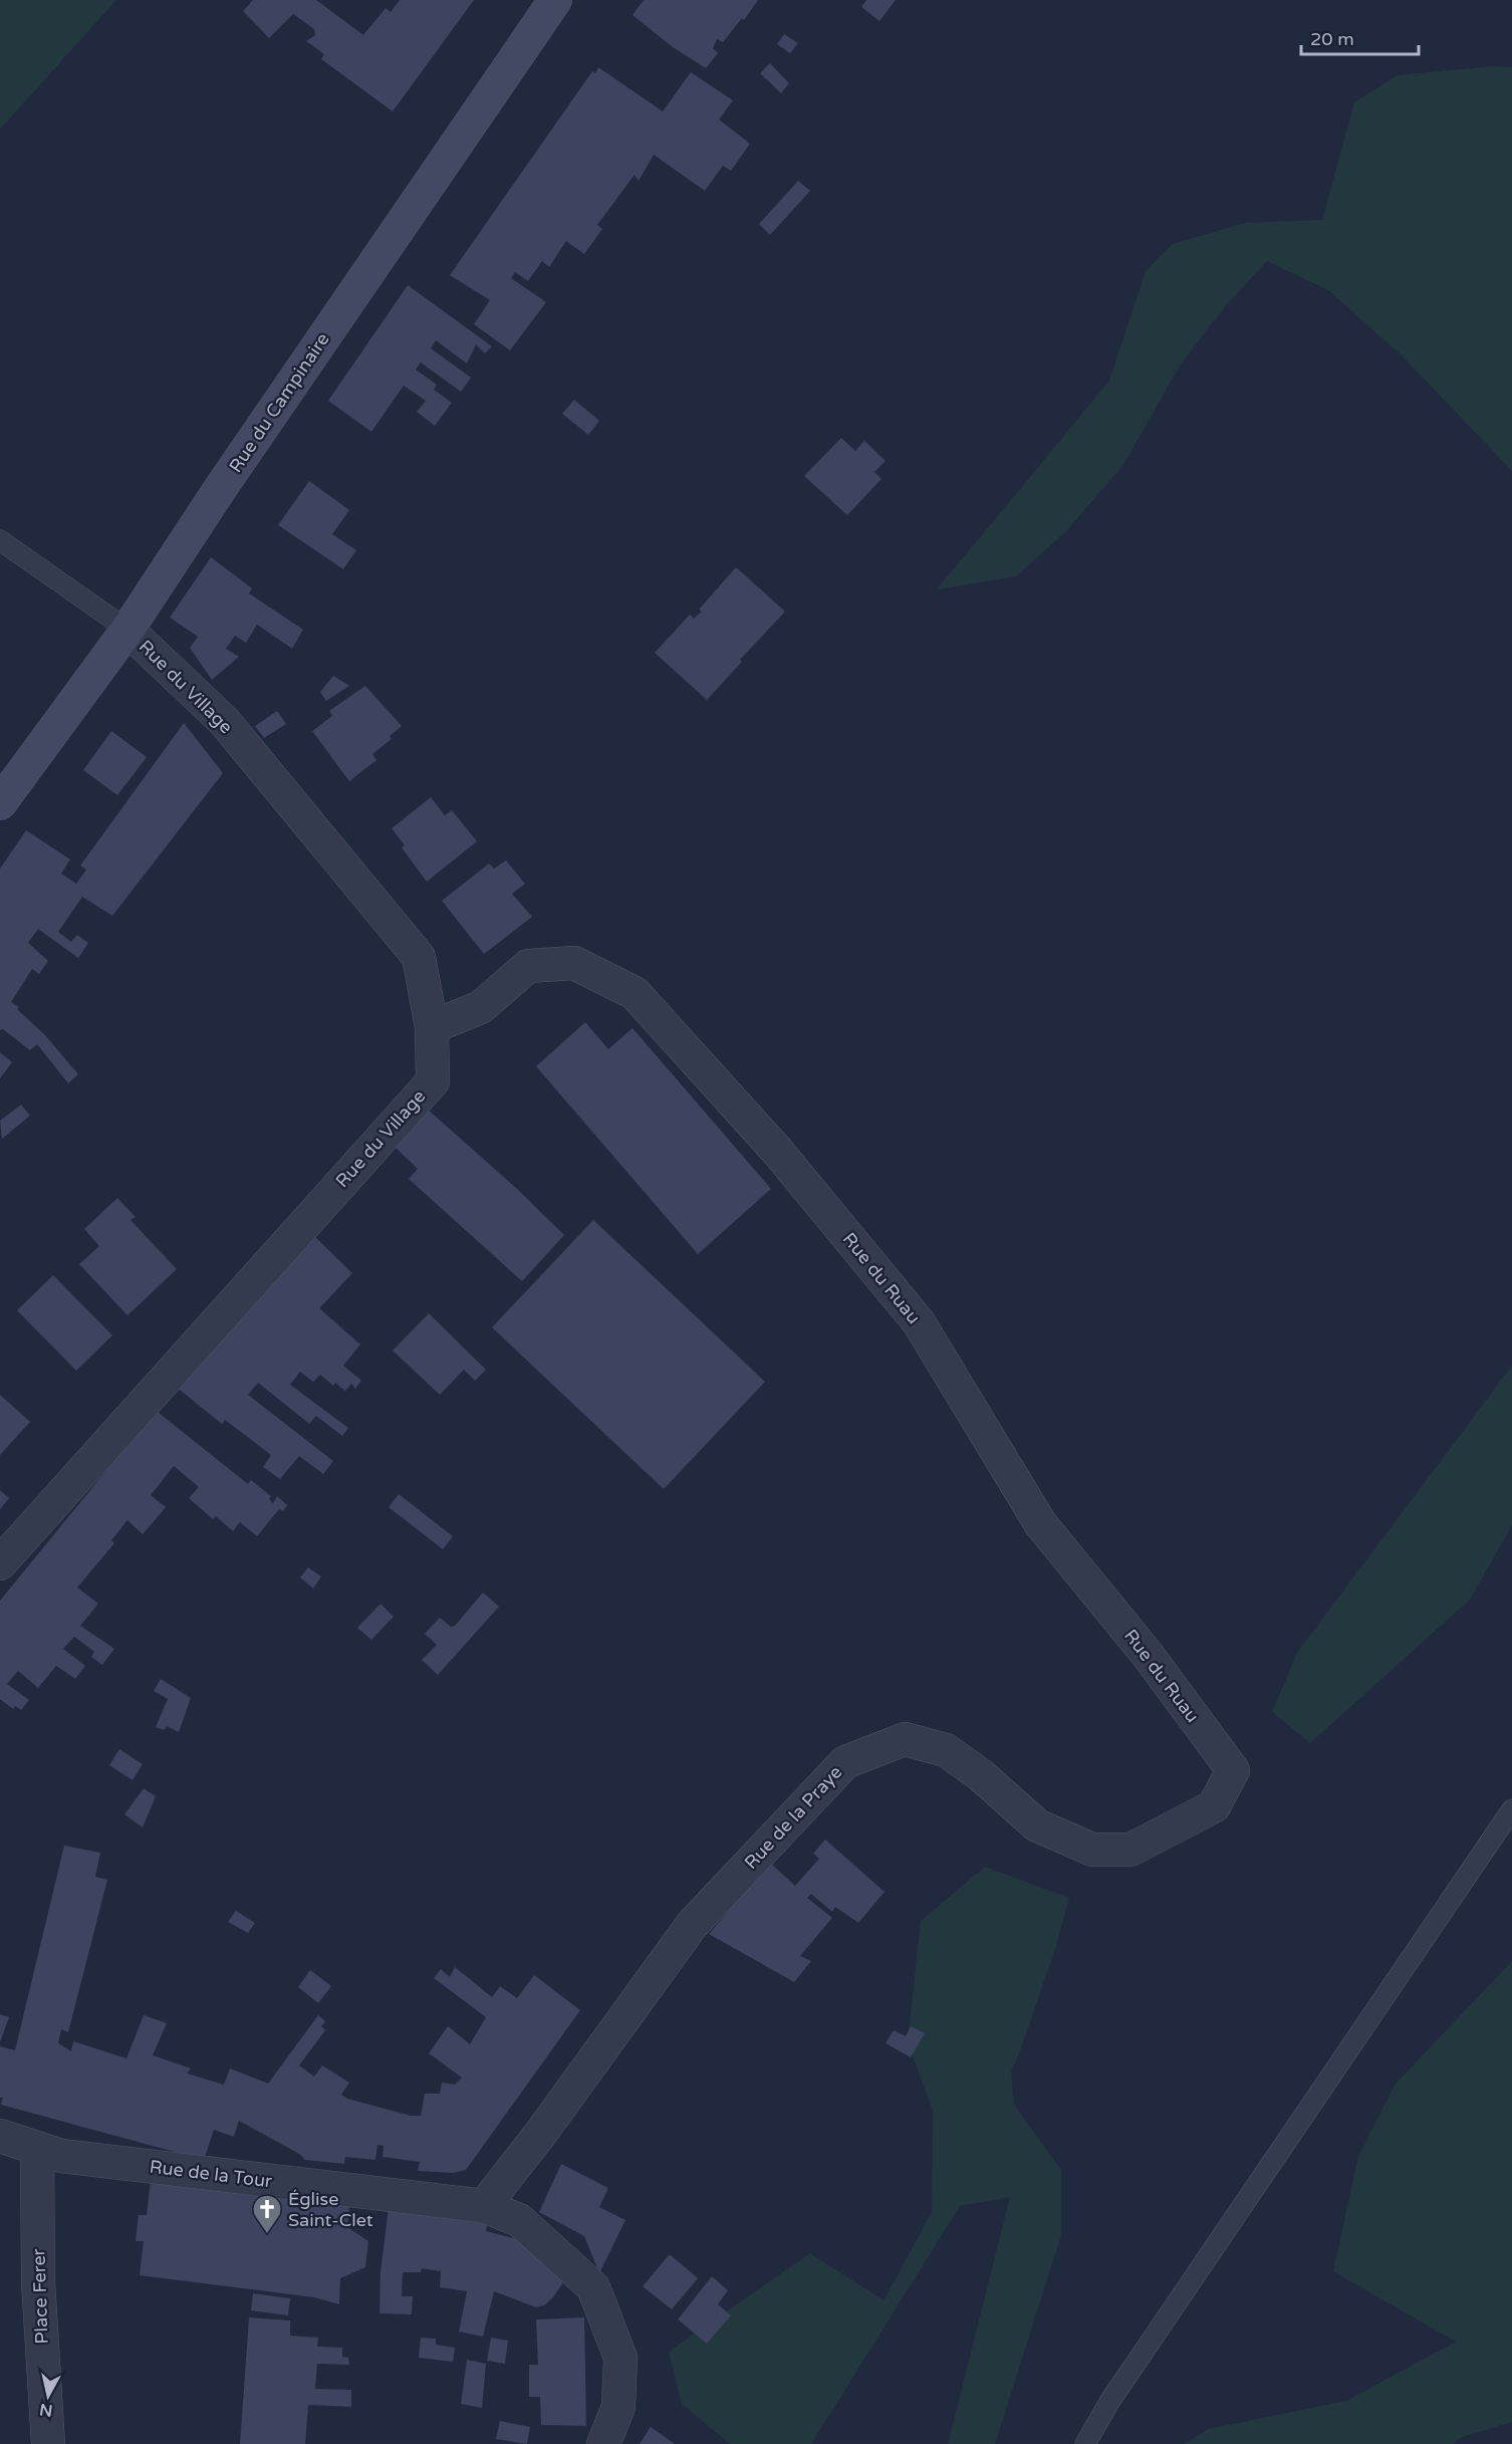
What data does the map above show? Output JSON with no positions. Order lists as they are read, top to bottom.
{
  "streets": {
    "main road": ["Rue du Campinaire"],
    "street": [
      "Rue du Village",
      "Rue du Ruau",
      "Rue de la Praye",
      "Rue de la Tour",
      "Place Ferer"
    ]
  },
  "crossings": [
    ["Rue du Campinaire", "Rue du Village"],
    ["Rue du Village", "Rue du Ruau"],
    ["Rue du Ruau", "Rue de la Praye"],
    ["Rue de la Praye", "Rue de la Tour"],
    ["Rue de la Tour", "Place Ferer"]
  ],
  "places": {
    "church": ["Église Saint-Clet"]
  },
  "scale_bar": "20 m",
  "north": "bottom"
}
